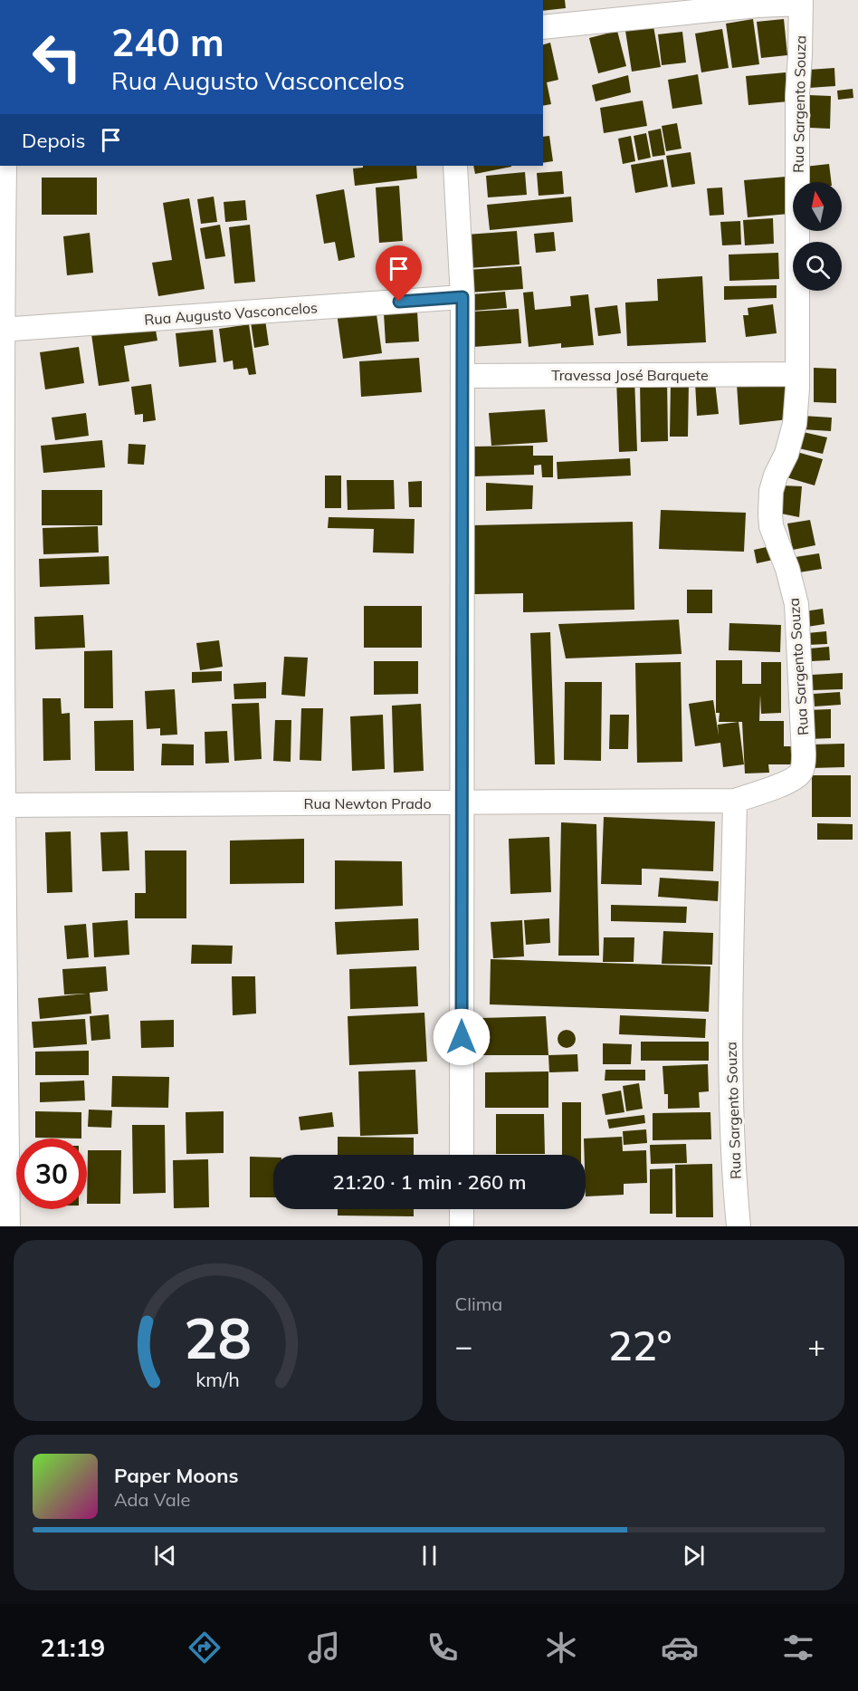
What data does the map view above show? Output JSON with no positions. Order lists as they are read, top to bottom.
{
  "streets": {
    "street": [
      "Rua Sargento Souza",
      "Rua Augusto Vasconcelos",
      "Travessa José Barquete",
      "Rua Newton Prado"
    ]
  },
  "crossings": [
    ["Rua Sargento Souza", "Travessa José Barquete"],
    ["Rua Sargento Souza", "Rua Newton Prado"]
  ],
  "north": "top",
  "page": {
    "turn": ["240 m", "Rua Augusto Vasconcelos"],
    "then": "Depois",
    "limit": "30",
    "trip": "21:20 · 1 min · 260 m",
    "tile": "Clima",
    "heat": ["−", "22°", "+"],
    "song": ["Paper Moons", "Ada Vale"],
    "tabs": "21:19",
    "gauge": ["28", "km/h"]
  }
}
